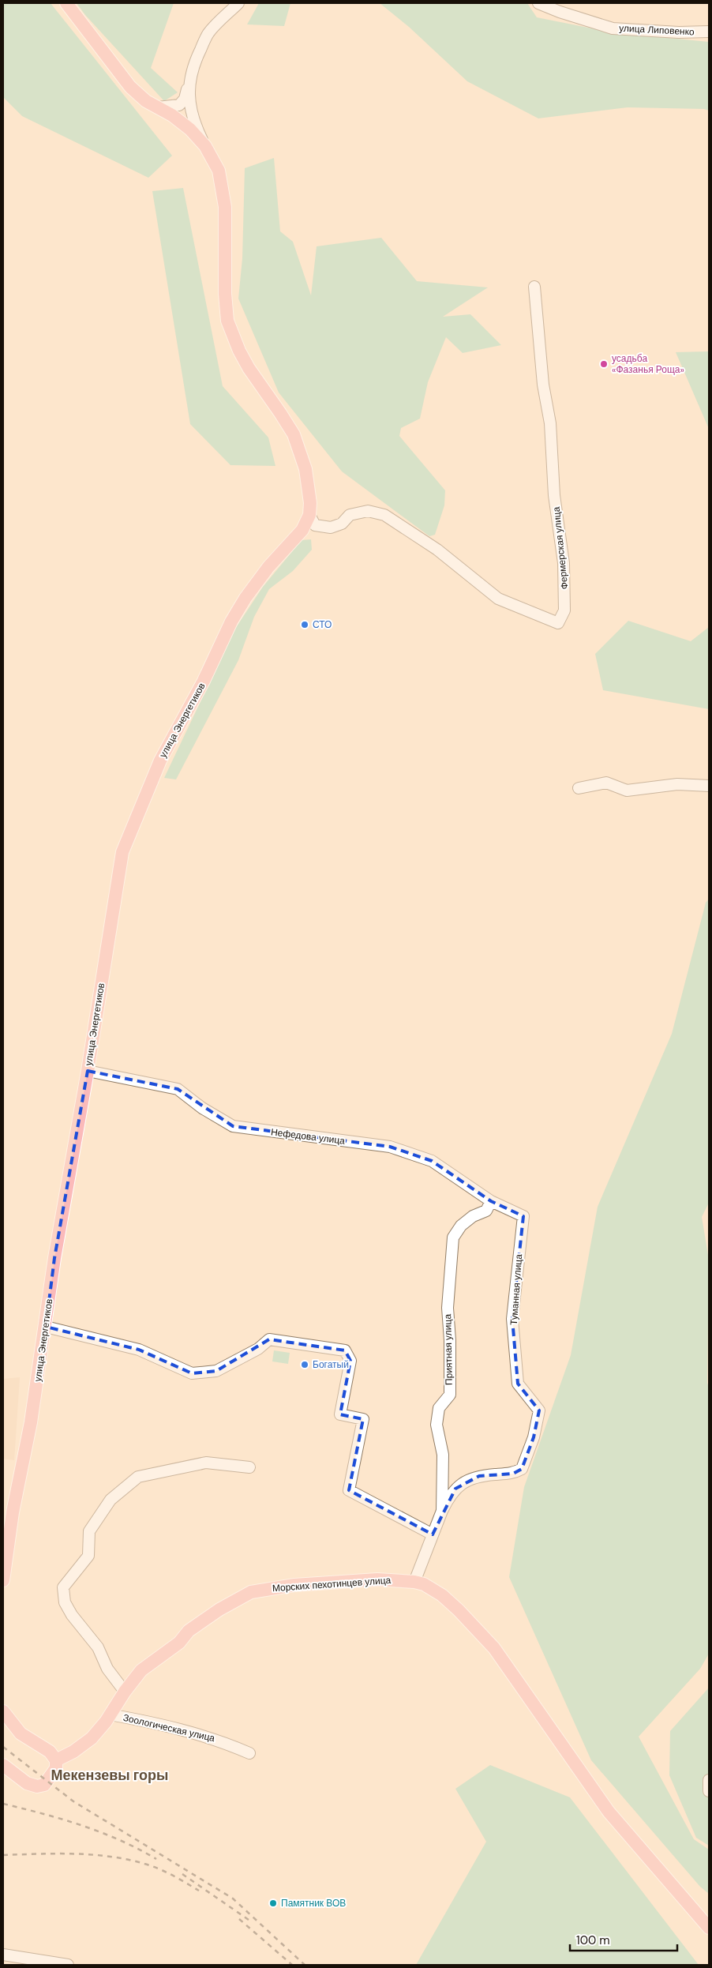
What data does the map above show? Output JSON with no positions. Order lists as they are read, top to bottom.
{
  "streets": {
    "main road": ["улица Энергетиков", "Морских пехотинцев улица"],
    "street": [
      "улица Липовенко",
      "Фермерская улица",
      "Нефедова улица",
      "Туманная улица",
      "Приятная улица",
      "Зоологическая улица"
    ]
  },
  "crossings": [
    ["Фермерская улица", "улица Энергетиков"],
    ["улица Энергетиков", "Нефедова улица"],
    ["Нефедова улица", "Туманная улица"],
    ["Нефедова улица", "Приятная улица"],
    ["Туманная улица", "Приятная улица"],
    ["Приятная улица", "Морских пехотинцев улица"],
    ["Морских пехотинцев улица", "Зоологическая улица"]
  ],
  "districts": ["Мекензевы горы"],
  "places": [
    "усадьба «Фазанья Роща»",
    "СТО",
    "Богатый",
    "Памятник ВОВ"
  ],
  "scale_bar": "100 m"
}
